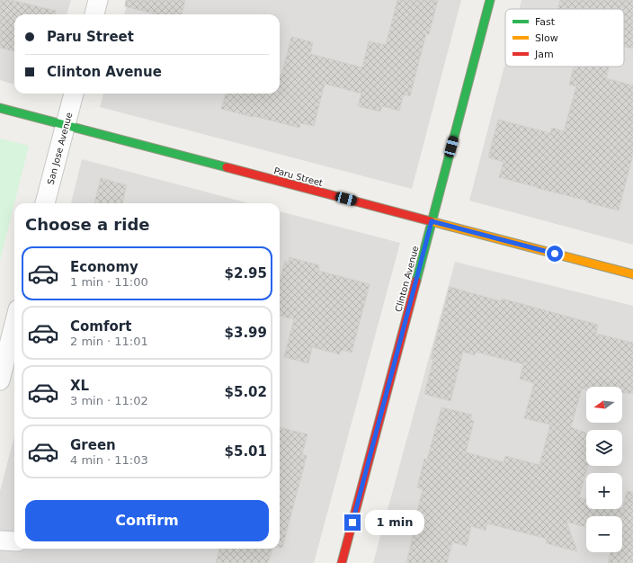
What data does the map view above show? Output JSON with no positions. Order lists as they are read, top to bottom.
{
  "streets": {
    "street": ["San Jose Avenue", "Paru Street", "Clinton Avenue"]
  },
  "crossings": [
    ["San Jose Avenue", "Paru Street"],
    ["Paru Street", "Clinton Avenue"]
  ],
  "legend": ["Fast", "Slow", "Jam"],
  "north": "left",
  "page": {
    "banner": ["Paru Street", "Clinton Avenue"],
    "heading": "Choose a ride",
    "list": [
      {
        "name": "Economy",
        "note": "1 min · 11:00",
        "value": "$2.95"
      },
      {
        "name": "Comfort",
        "note": "2 min · 11:01",
        "value": "$3.99"
      },
      {
        "name": "XL",
        "note": "3 min · 11:02",
        "value": "$5.02"
      },
      {
        "name": "Green",
        "note": "4 min · 11:03",
        "value": "$5.01"
      }
    ],
    "map_buttons": ["+", "−"],
    "buttons": "Confirm",
    "bubble": "1 min"
  }
}
